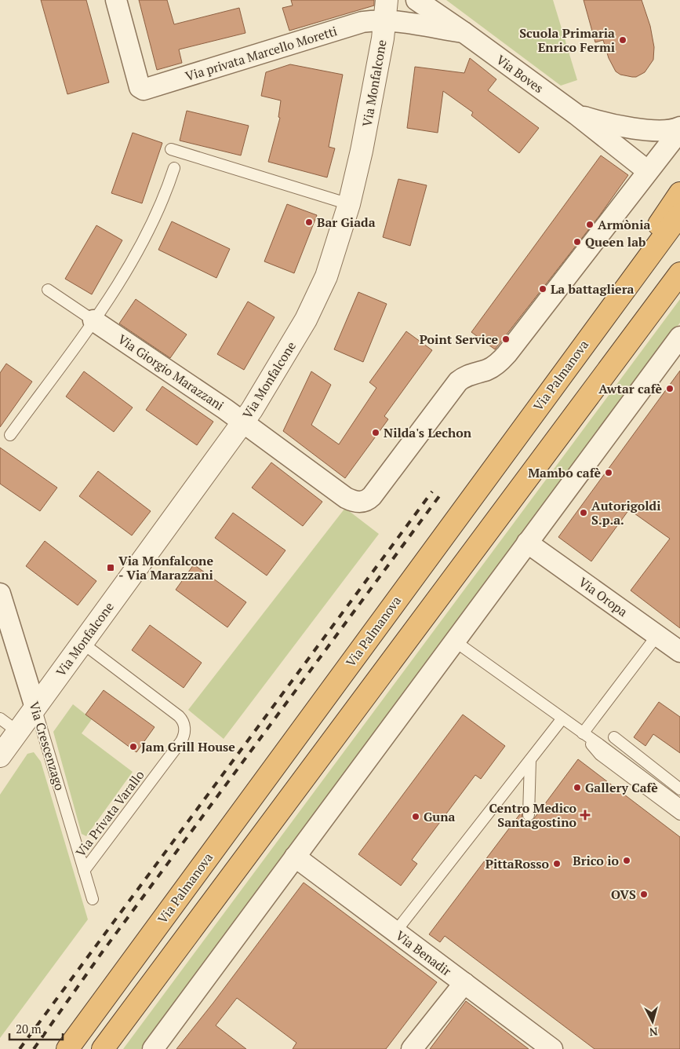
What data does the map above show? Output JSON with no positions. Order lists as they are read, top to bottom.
{
  "streets": {
    "highway": ["Via Palmanova"],
    "street": [
      "Via privata Marcello Moretti",
      "Via Boves",
      "Via Monfalcone",
      "Via Giorgio Marazzani",
      "Via Oropa",
      "Via Crescenzago",
      "Via Benadir"
    ],
    "lane": ["Via Privata Varallo"]
  },
  "crossings": [
    ["Via privata Marcello Moretti", "Via Boves"],
    ["Via privata Marcello Moretti", "Via Monfalcone"],
    ["Via Boves", "Via Monfalcone"],
    ["Via Boves", "Via Giorgio Marazzani"],
    ["Via Monfalcone", "Via Giorgio Marazzani"],
    ["Via Monfalcone", "Via Crescenzago"],
    ["Via Monfalcone", "Via Privata Varallo"],
    ["Via Crescenzago", "Via Privata Varallo"]
  ],
  "places": {
    "other": [
      "Scuola Primaria Enrico Fermi",
      "Bar Giada",
      "Armònia",
      "Queen lab",
      "La battagliera",
      "Point Service",
      "Awtar cafè",
      "Nilda's Lechon",
      "Mambo cafè",
      "Autorigoldi S.p.a.",
      "Jam Grill House",
      "Gallery Cafè",
      "Guna",
      "Brico io",
      "PittaRosso",
      "OVS"
    ],
    "transit": ["Via Monfalcone - Via Marazzani"],
    "health": ["Centro Medico Santagostino"]
  },
  "scale_bar": "20 m",
  "north": "bottom"
}
